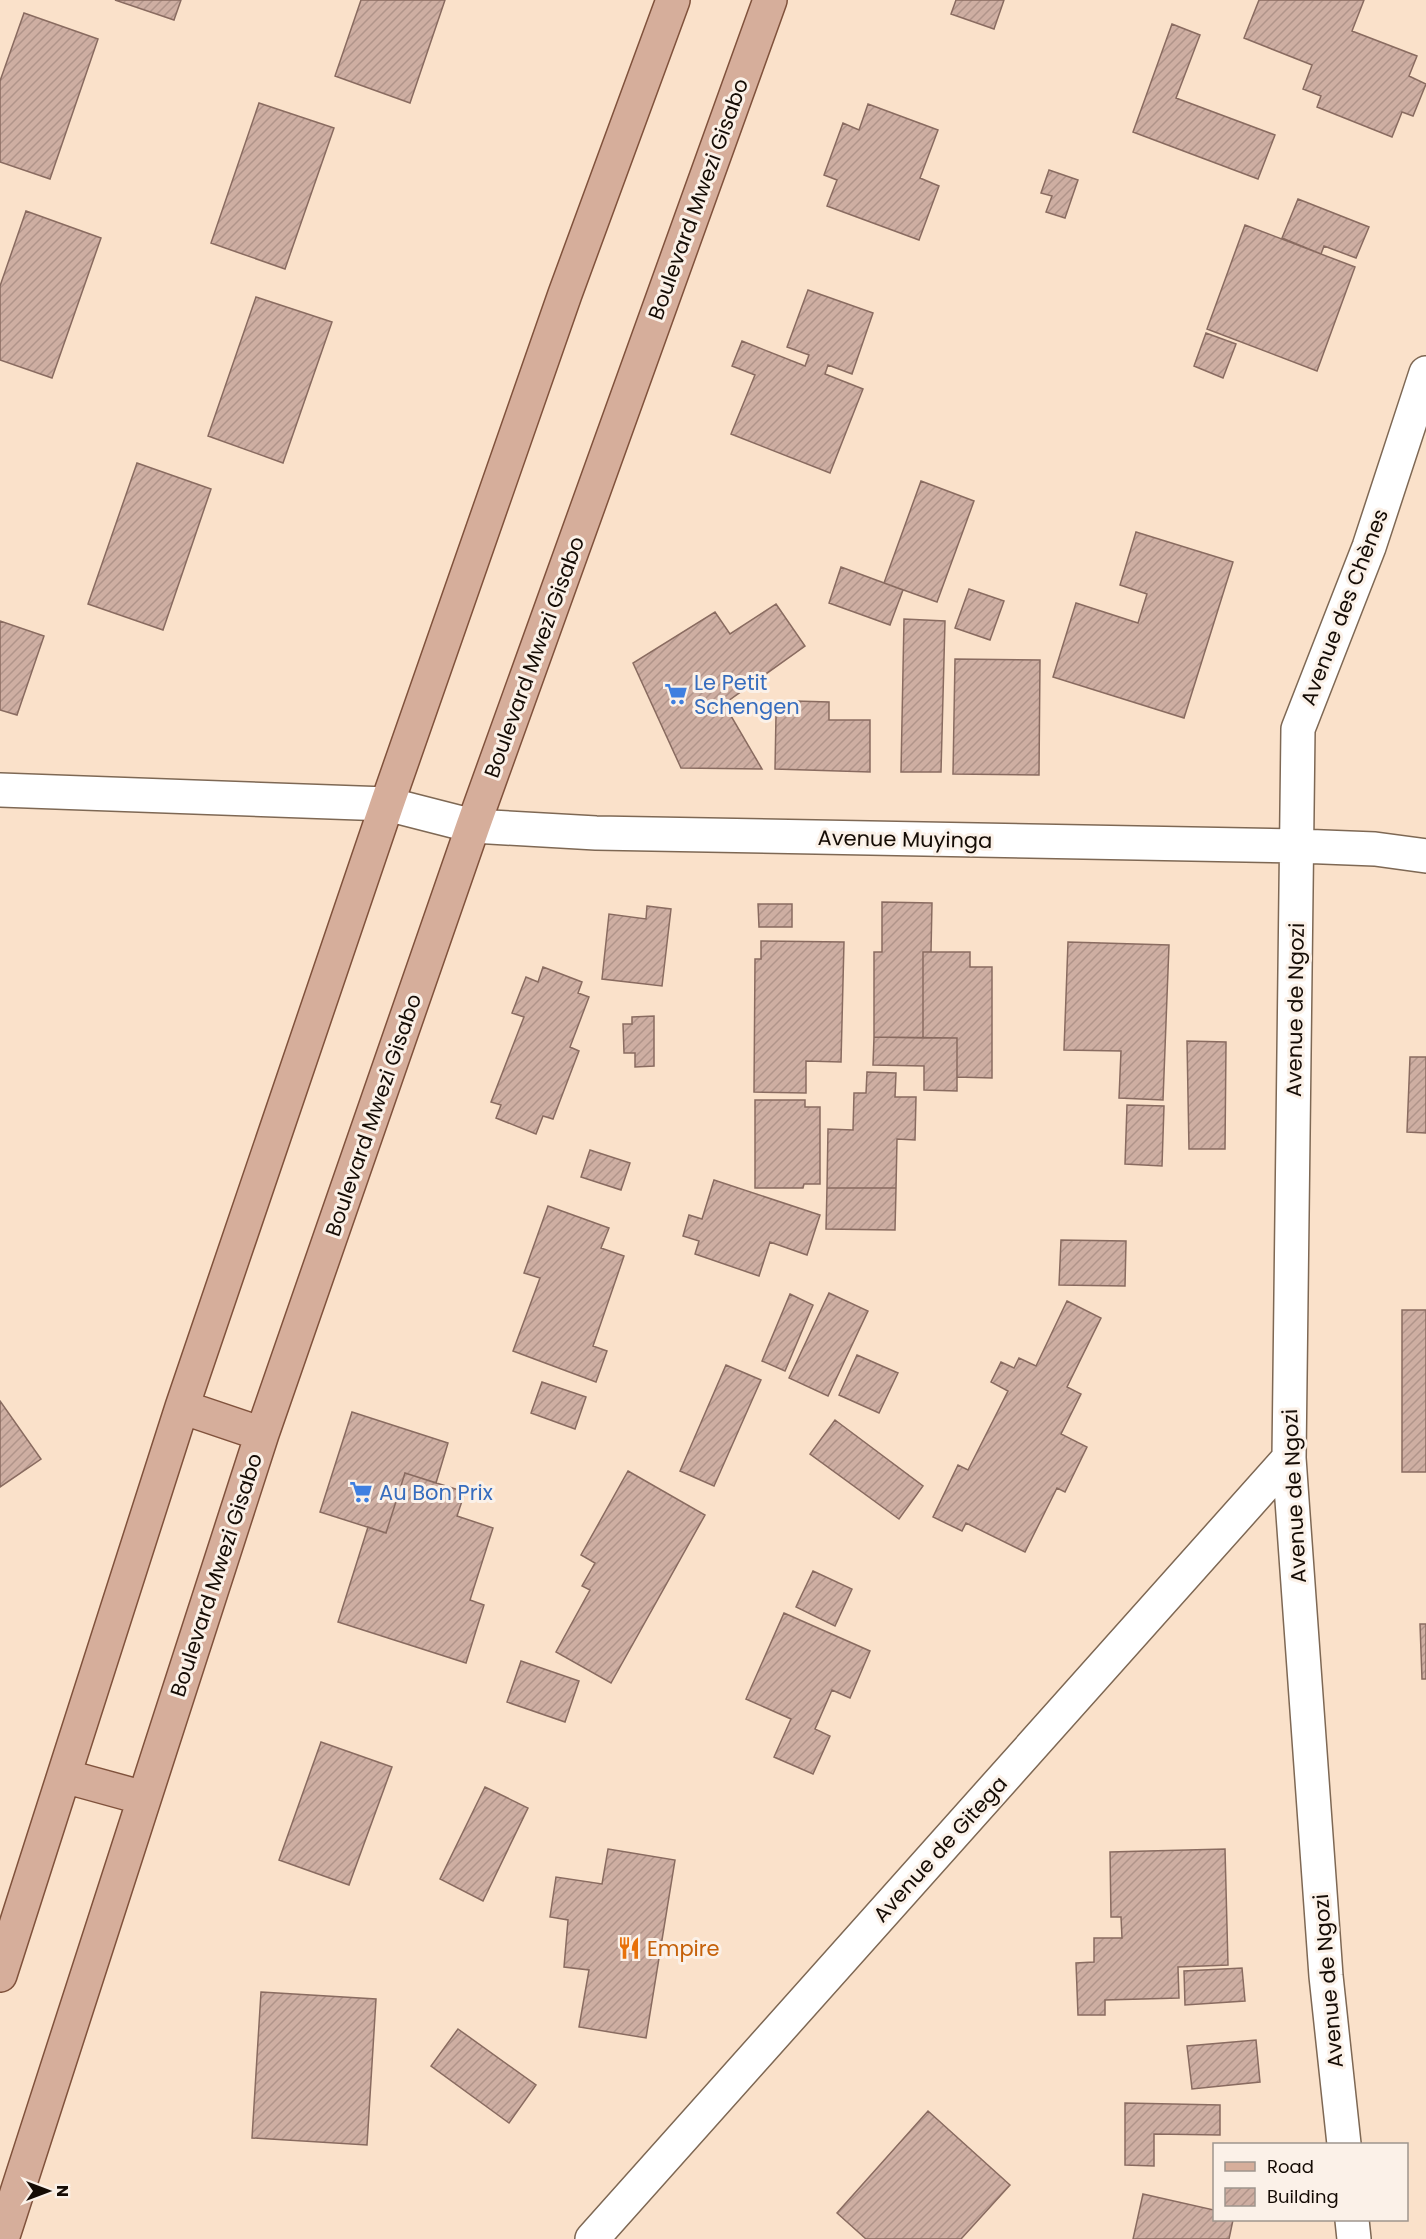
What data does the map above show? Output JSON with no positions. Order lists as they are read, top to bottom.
{
  "streets": {
    "main road": ["Boulevard Mwezi Gisabo"],
    "street": [
      "Avenue des Chènes",
      "Avenue Muyinga",
      "Avenue de Ngozi",
      "Avenue de Gitega"
    ]
  },
  "crossings": [
    ["Boulevard Mwezi Gisabo", "Avenue Muyinga"],
    ["Avenue des Chènes", "Avenue Muyinga"],
    ["Avenue des Chènes", "Avenue de Ngozi"],
    ["Avenue Muyinga", "Avenue de Ngozi"],
    ["Avenue de Ngozi", "Avenue de Gitega"]
  ],
  "places": {
    "supermarket": ["Le Petit Schengen", "Au Bon Prix"],
    "restaurant": ["Empire"]
  },
  "legend": ["Road", "Building"],
  "north": "right"
}
